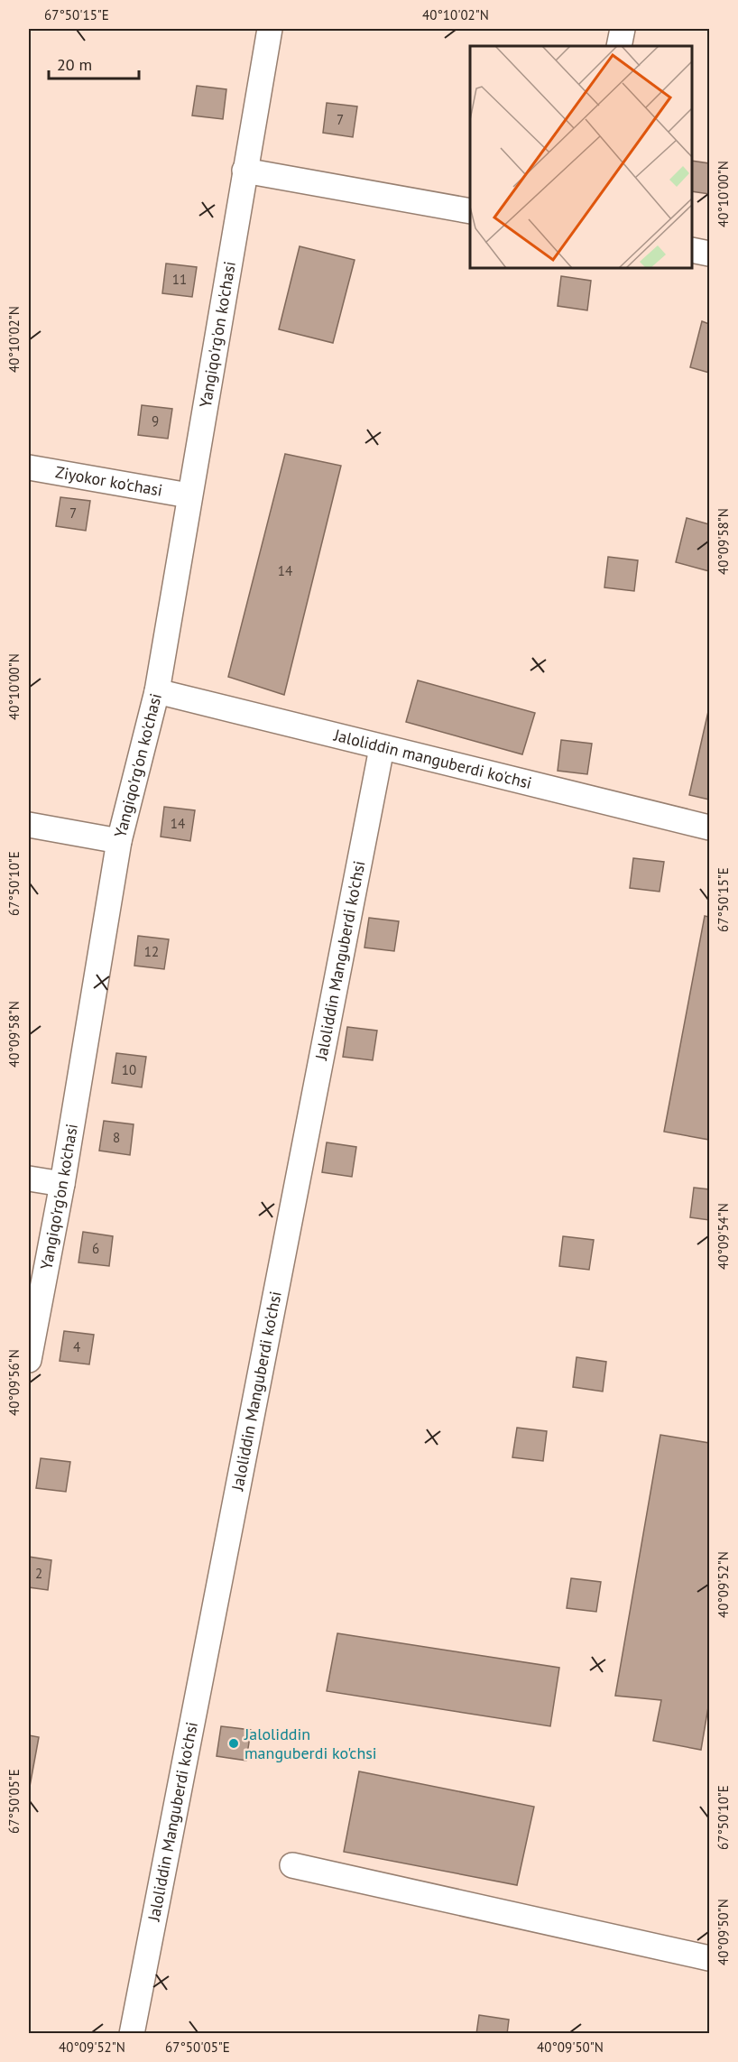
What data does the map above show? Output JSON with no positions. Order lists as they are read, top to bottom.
{
  "streets": {
    "street": [
      "Yangiqo'rg'on ko'chasi",
      "Ziyokor ko'chasi",
      "Jaloliddin manguberdi ko'chsi",
      "Jaloliddin Manguberdi ko'chsi"
    ]
  },
  "crossings": [
    ["Yangiqo'rg'on ko'chasi", "Ziyokor ko'chasi"],
    ["Yangiqo'rg'on ko'chasi", "Jaloliddin manguberdi ko'chsi"],
    ["Jaloliddin manguberdi ko'chsi", "Jaloliddin Manguberdi ko'chsi"]
  ],
  "places": ["Jaloliddin manguberdi ko'chsi"],
  "house_numbers": [
    "7",
    "11",
    "9",
    "7",
    "14",
    "14",
    "12",
    "10",
    "8",
    "6",
    "4",
    "2"
  ],
  "scale_bar": "20 m",
  "coordinates": [
    "67°50'15\"E",
    "40°10'02\"N",
    "40°10'00\"N",
    "40°09'58\"N",
    "67°50'10\"E",
    "40°09'54\"N",
    "40°09'56\"N",
    "40°09'52\"N",
    "67°50'05\"E",
    "40°09'50\"N"
  ]
}
